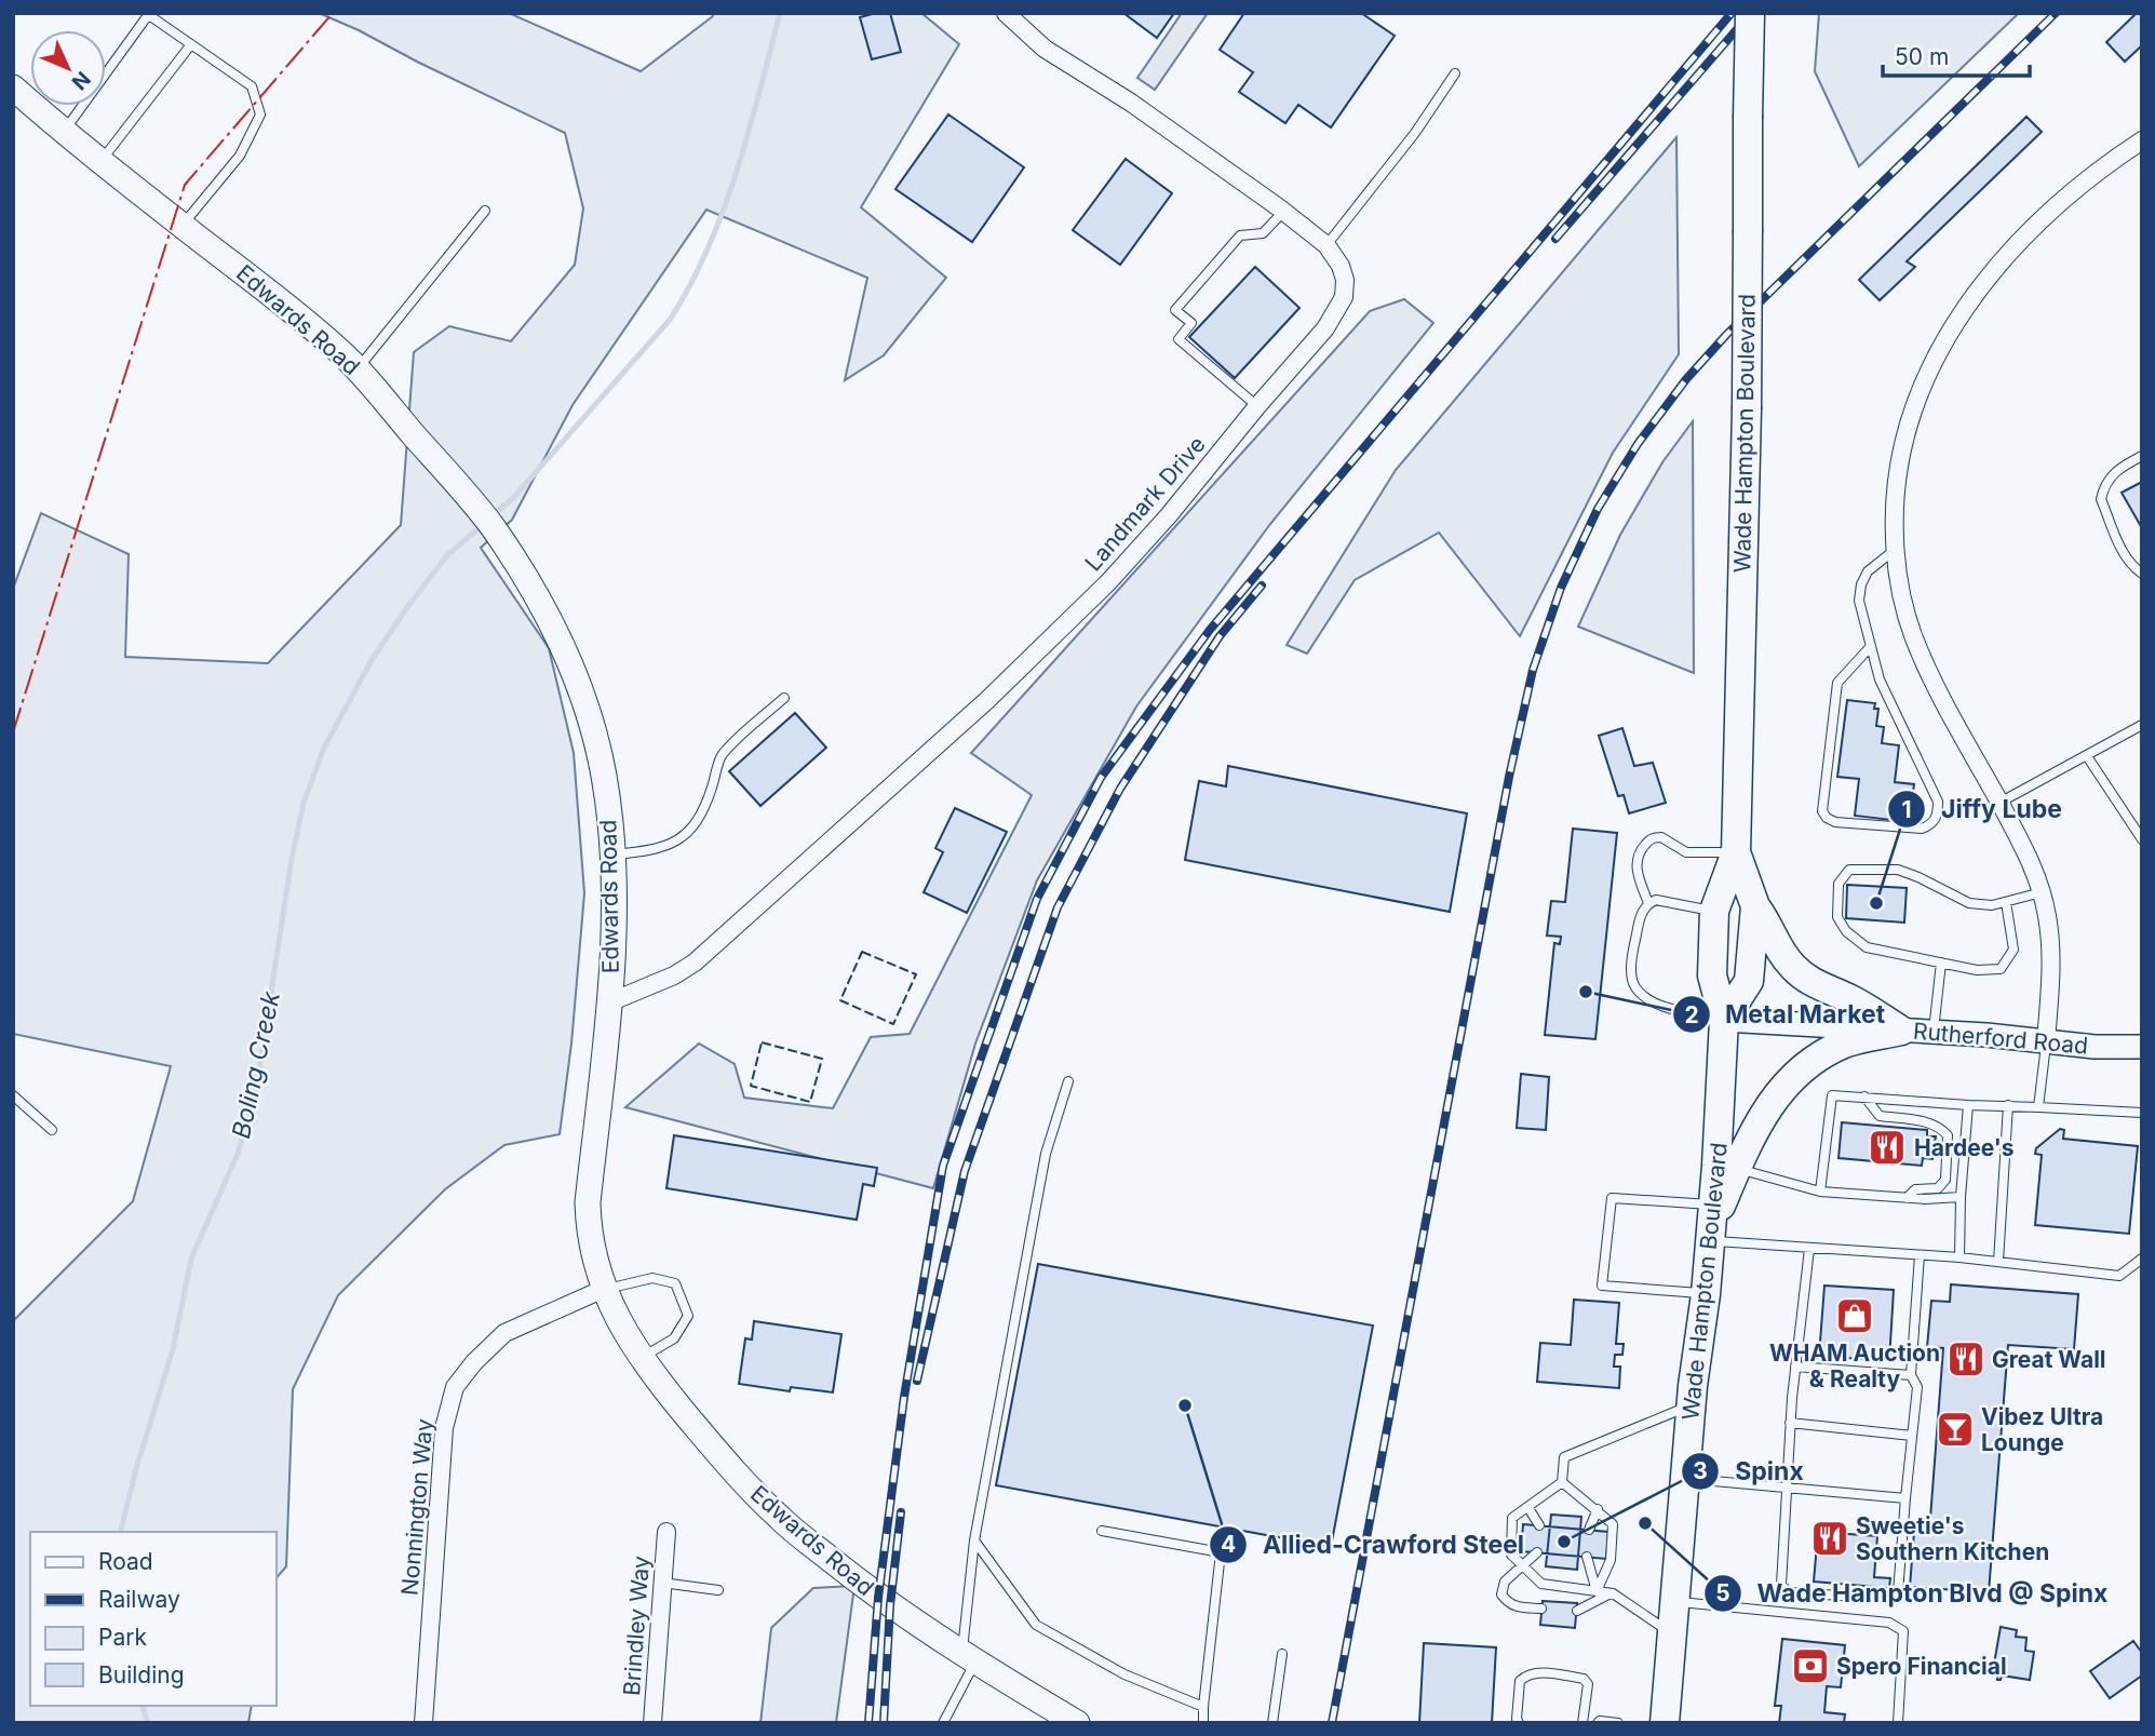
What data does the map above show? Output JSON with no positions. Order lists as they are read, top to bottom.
{
  "streets": {
    "main road": ["Edwards Road", "Wade Hampton Boulevard"],
    "street": [
      "Landmark Drive",
      "Rutherford Road",
      "Nonnington Way",
      "Brindley Way"
    ]
  },
  "crossings": [
    ["Edwards Road", "Landmark Drive"],
    ["Edwards Road", "Nonnington Way"],
    ["Wade Hampton Boulevard", "Rutherford Road"]
  ],
  "water": ["Boling Creek"],
  "places": {
    "other": [
      "Jiffy Lube",
      "Metal Market",
      "Allied-Crawford Steel",
      "Wade Hampton Blvd @ Spinx",
      "Spinx"
    ],
    "restaurant": ["Hardee's", "Great Wall", "Sweetie's Southern Kitchen"],
    "shop": ["WHAM Auction & Realty"],
    "bar": ["Vibez Ultra Lounge"],
    "bank": ["Spero Financial"]
  },
  "legend": [
    "Road",
    "Railway",
    "Park",
    "Building"
  ],
  "scale_bar": "50 m",
  "north": "bottom right"
}
